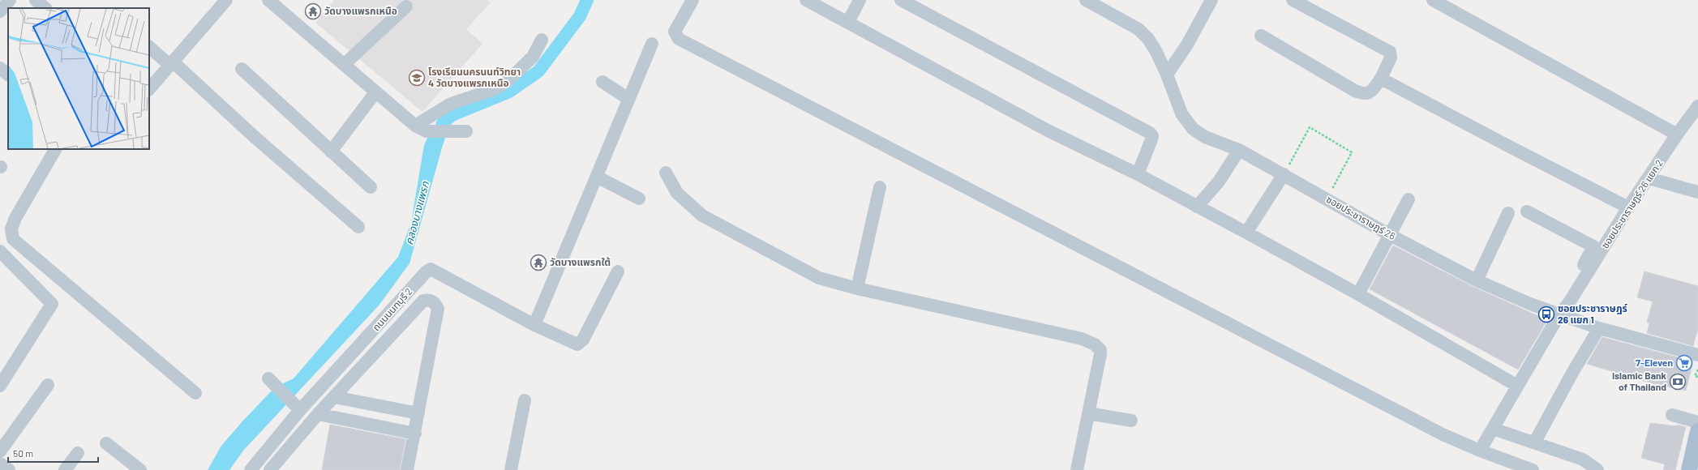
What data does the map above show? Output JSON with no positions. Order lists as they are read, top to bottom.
{
  "streets": {
    "street": ["ซอยประชาราษฎร์ 26 แยก 2", "ซอยประชาราษฎร์ 26", "ถนนนนทบุรี 2"]
  },
  "crossings": [
    ["ซอยประชาราษฎร์ 26 แยก 2", "ซอยประชาราษฎร์ 26"]
  ],
  "water": ["คลองบางแพรก"],
  "places": {
    "temple": ["วัดบางแพรกเหนือ", "วัดบางแพรกใต้"],
    "school or university": ["โรงเรียนนครนนท์วิทยา 4 วัดบางแพรกเหนือ"],
    "bus stop": ["ซอยประชาราษฎร์ 26 แยก 1"],
    "supermarket": ["7-Eleven"],
    "bank": ["Islamic Bank of Thailand"]
  },
  "scale_bar": "50 m"
}
